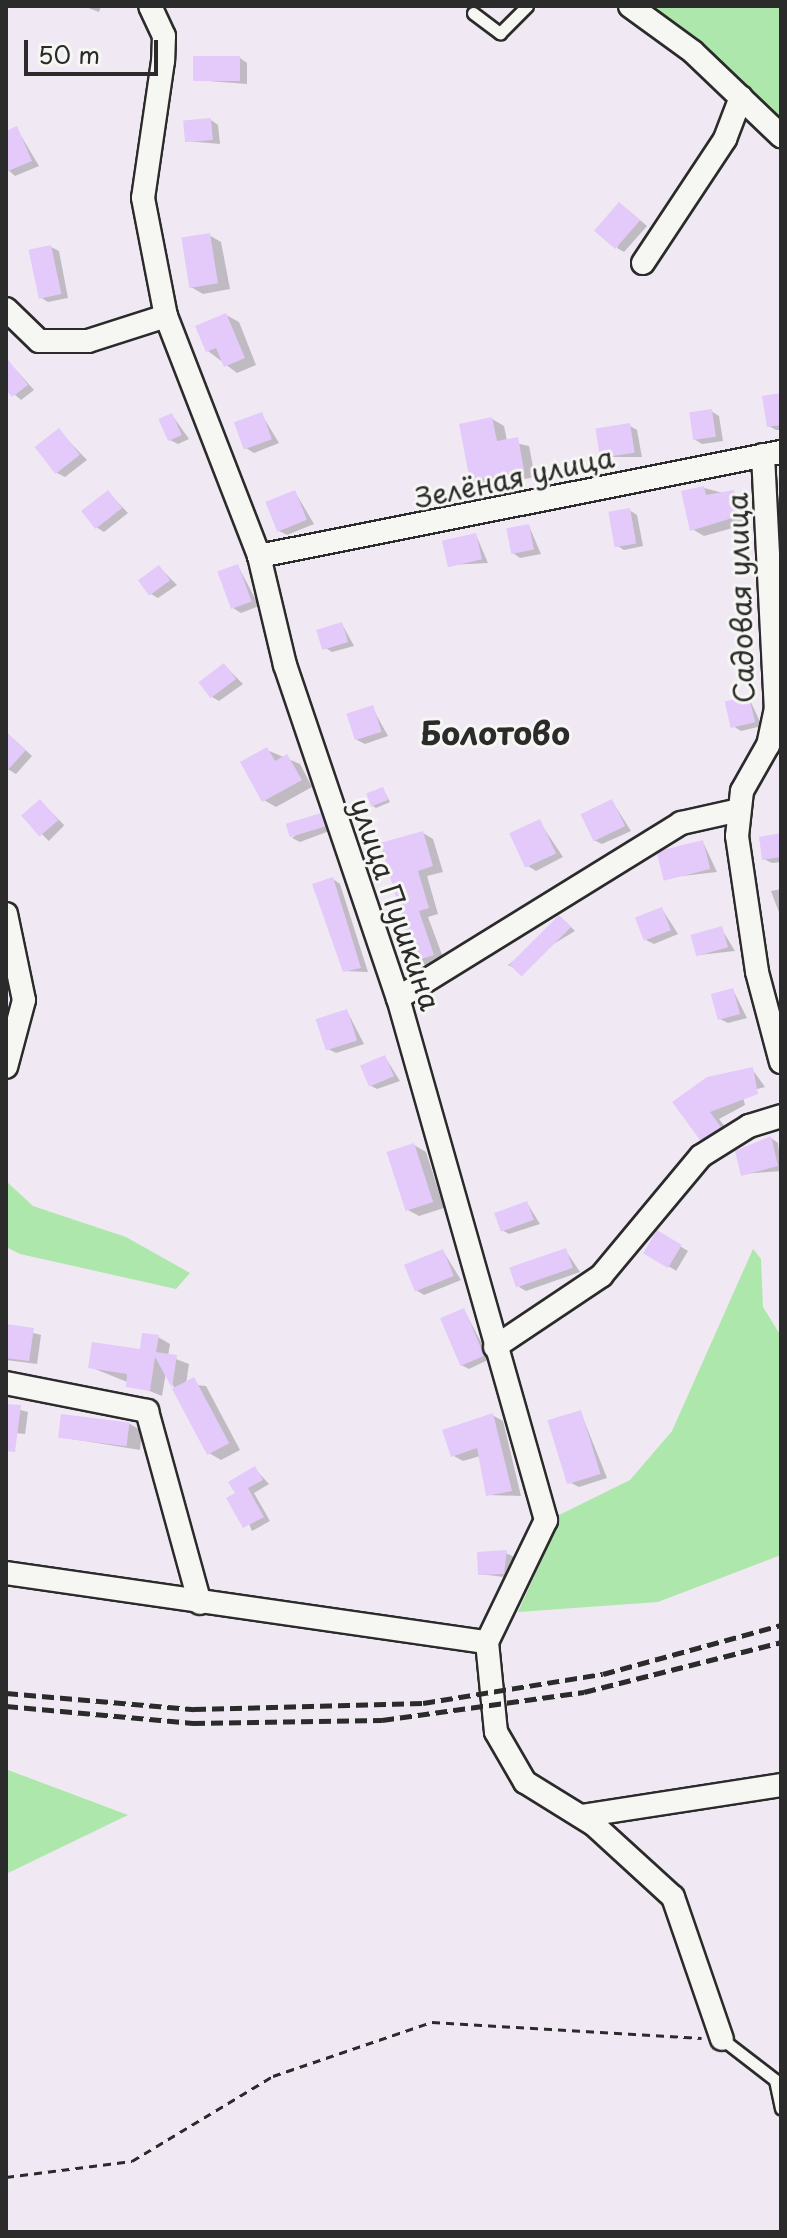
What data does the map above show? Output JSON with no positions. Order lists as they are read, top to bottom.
{
  "streets": {
    "street": ["Зелёная улица", "Садовая улица", "улица Пушкина"]
  },
  "crossings": [
    ["Зелёная улица", "Садовая улица"],
    ["Зелёная улица", "улица Пушкина"]
  ],
  "districts": ["Болотово"],
  "scale_bar": "50 m"
}
